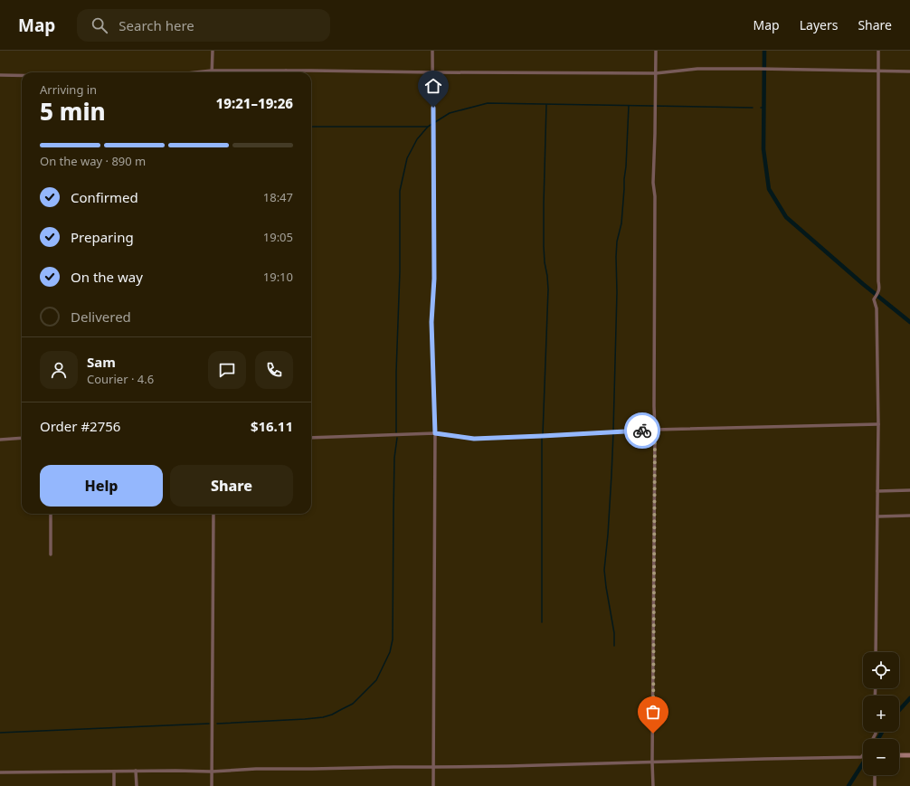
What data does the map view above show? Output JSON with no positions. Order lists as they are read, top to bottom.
{
  "page": {
    "header": "Map",
    "search": "Search here",
    "nav": ["Map", "Layers", "Share"],
    "heading": ["5 min", "Arriving in", "19:21–19:26"],
    "panel": [
      "Sam",
      "Courier · 4.6",
      "Order #2756",
      "$16.11"
    ],
    "bar": "On the way · 890 m",
    "list": [
      ["Confirmed", "18:47"],
      ["Preparing", "19:05"],
      ["On the way", "19:10"],
      "Delivered"
    ],
    "buttons": ["Help", "Share"],
    "map_buttons": ["+", "−"]
  }
}
